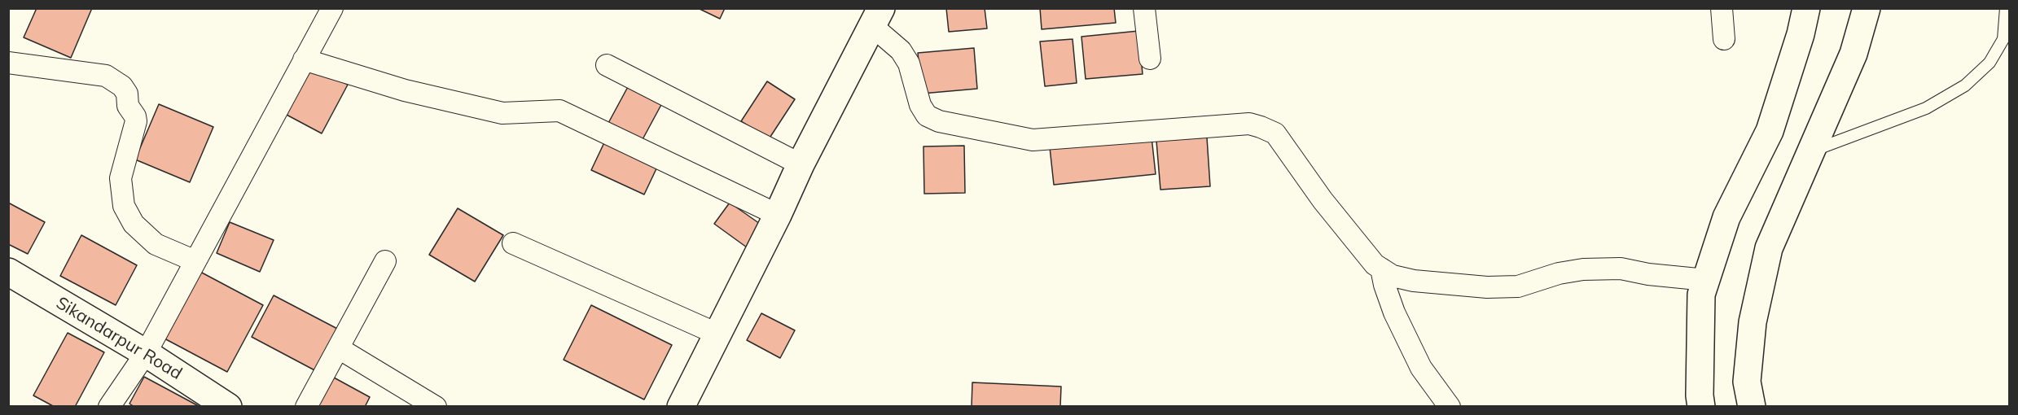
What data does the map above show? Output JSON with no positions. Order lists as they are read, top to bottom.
{
  "streets": {
    "street": ["Sikandarpur Road"]
  }
}
